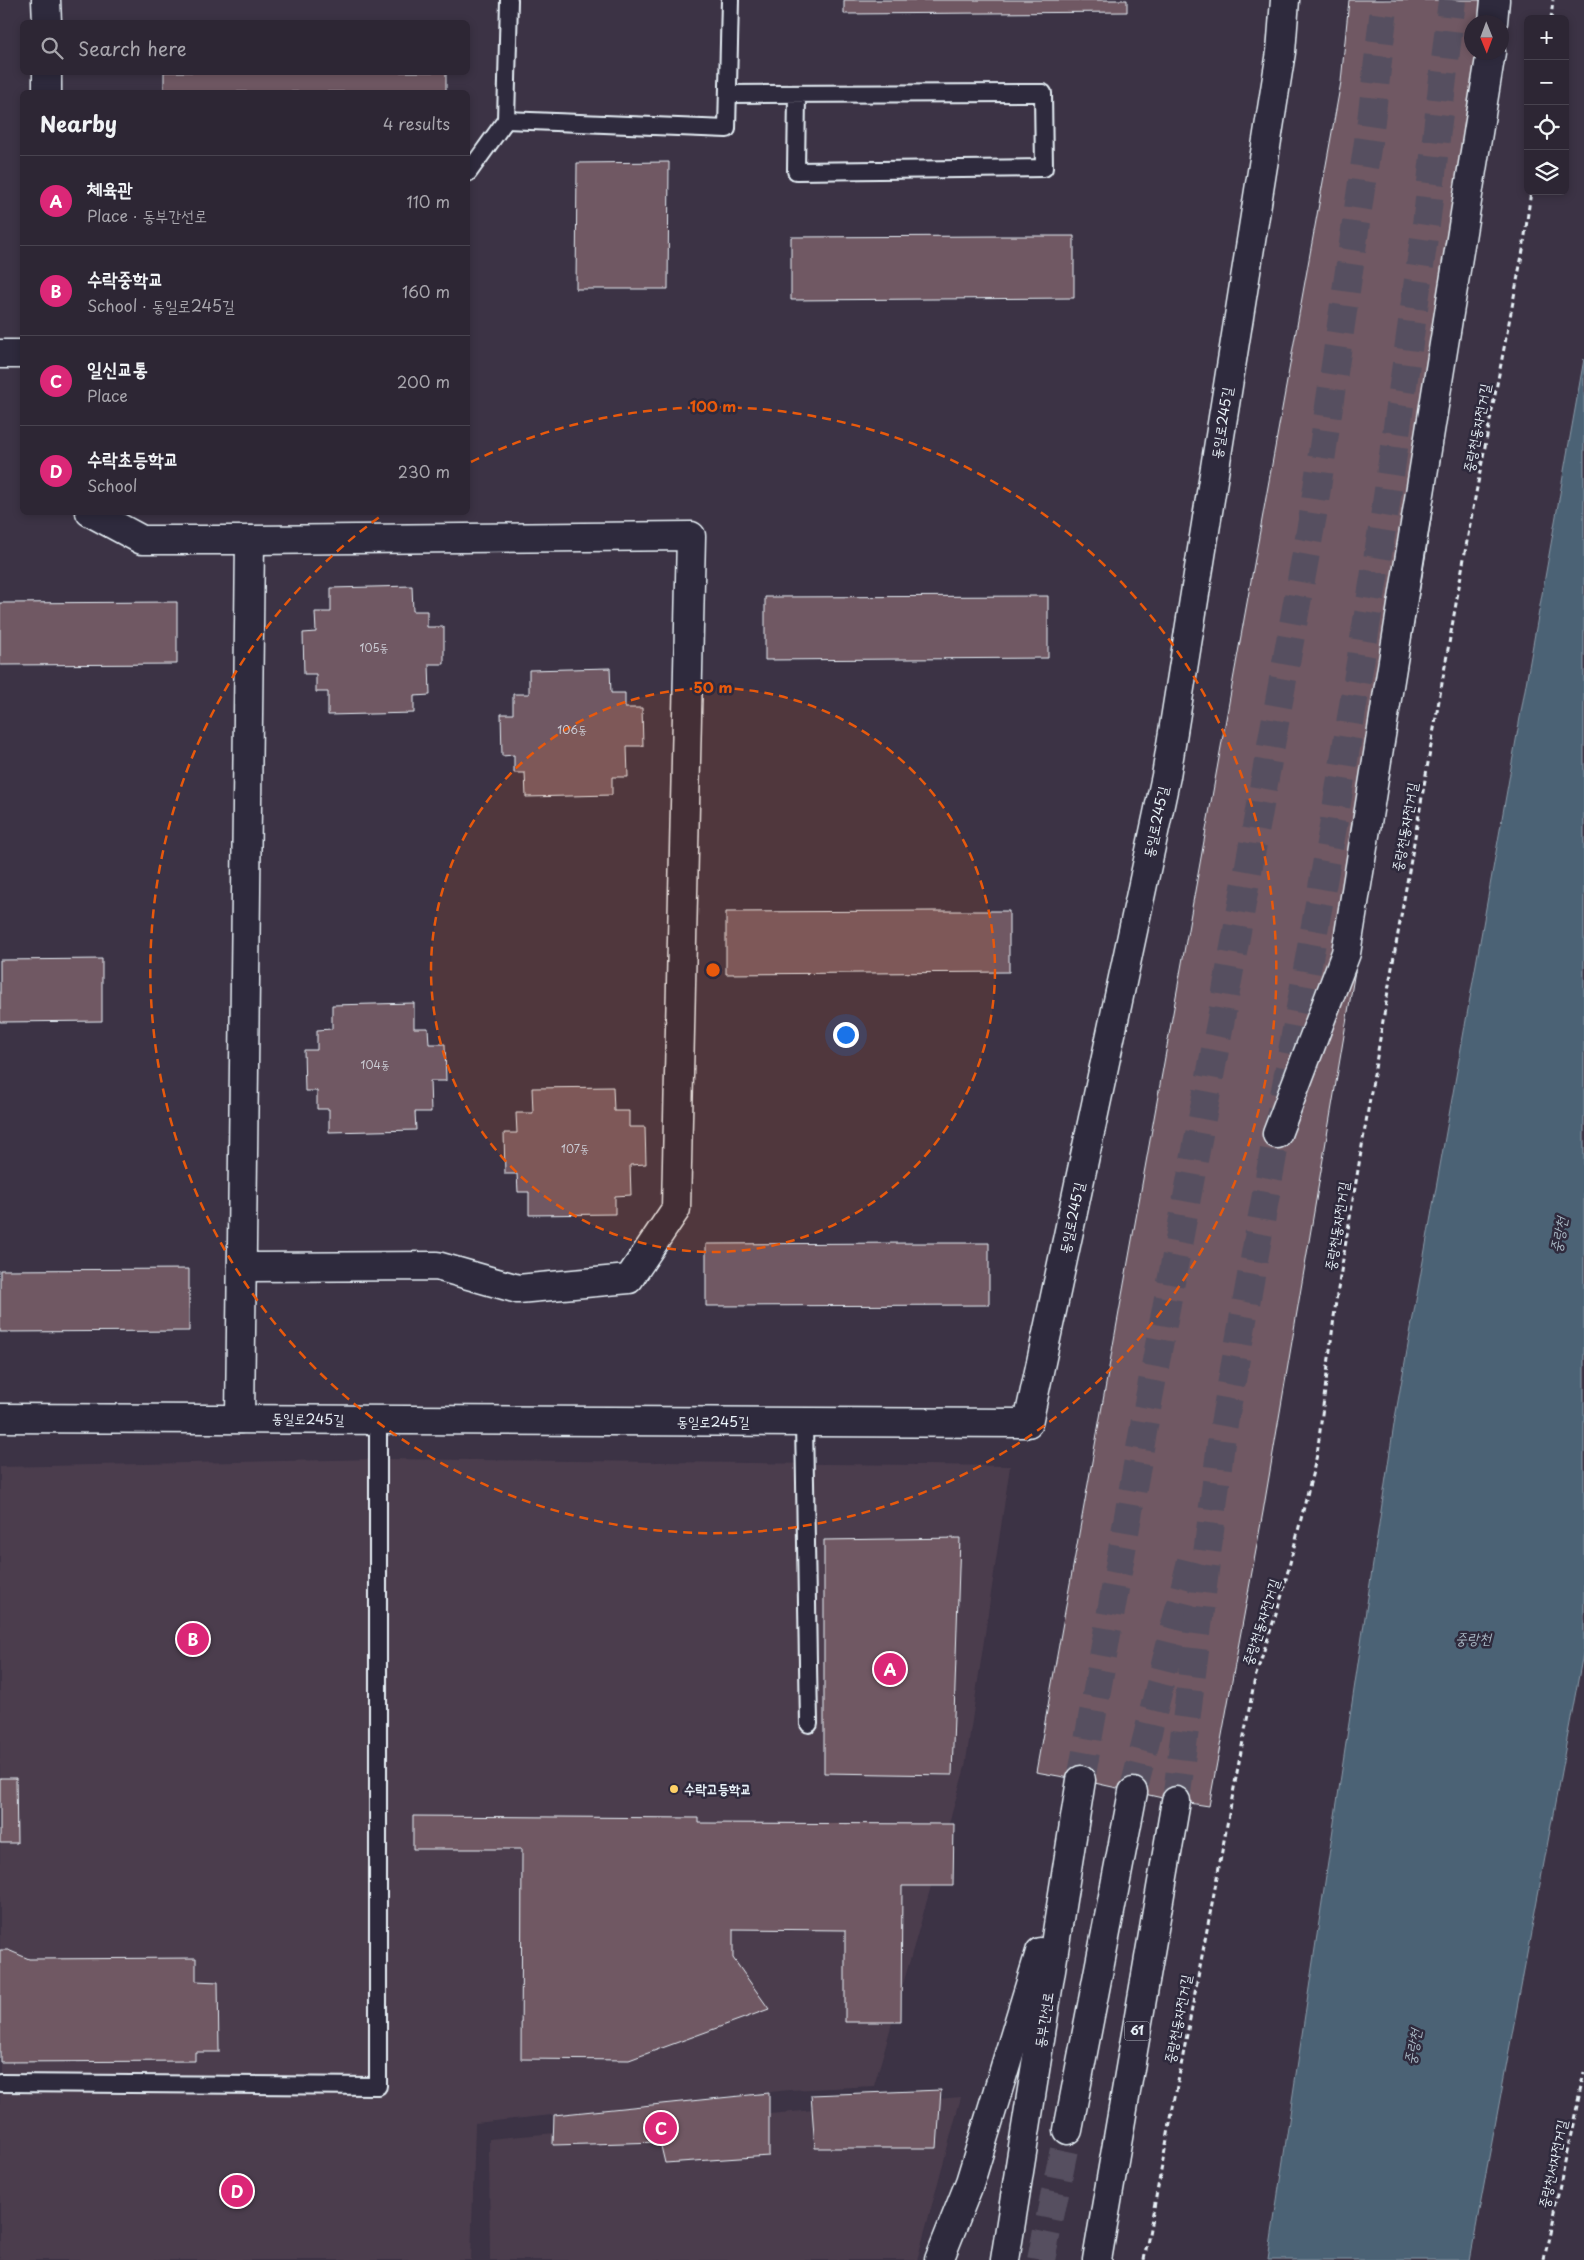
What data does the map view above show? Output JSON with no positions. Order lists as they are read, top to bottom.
{
  "streets": {
    "main road": ["동일로245길", "동부간선로", "61"],
    "path": ["중랑천동자전거길", "중랑천서자전거길"]
  },
  "water": ["중랑천"],
  "places": ["수락고등학교"],
  "house_numbers": [
    "105동",
    "106동",
    "104동",
    "107동"
  ],
  "north": "bottom",
  "page": {
    "map_buttons": ["+", "−"],
    "search": "Search here",
    "heading": ["Nearby", "4 results"],
    "list": [
      {
        "mark": "A",
        "name": "체육관",
        "note": "Place · 동부간선로",
        "value": "110 m"
      },
      {
        "mark": "B",
        "name": "수락중학교",
        "note": "School · 동일로245길",
        "value": "160 m"
      },
      {
        "mark": "C",
        "name": "일신교통",
        "note": "Place",
        "value": "200 m"
      },
      {
        "mark": "D",
        "name": "수락초등학교",
        "note": "School",
        "value": "230 m"
      }
    ],
    "pins": [
      "B",
      "A",
      "C",
      "D"
    ]
  },
  "rings": ["100 m", "50 m"]
}
